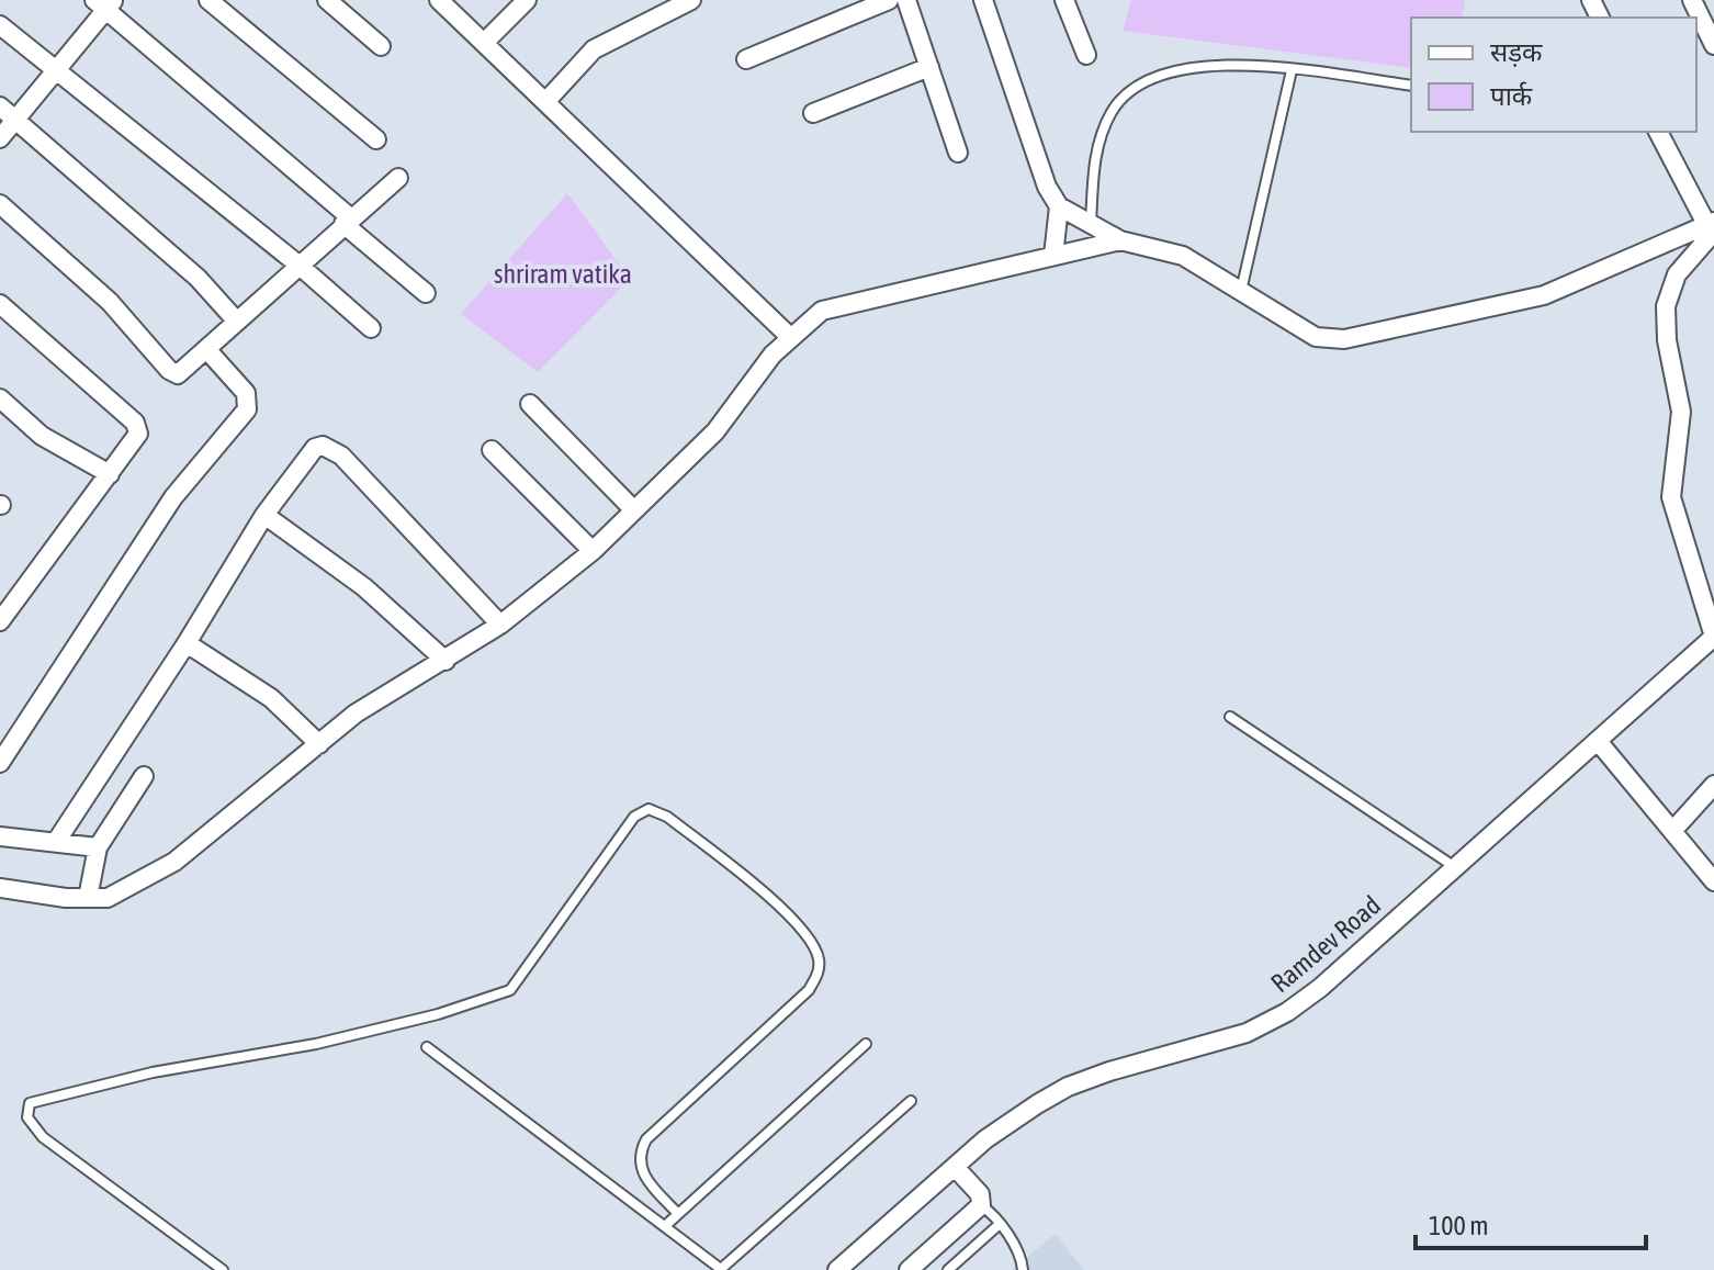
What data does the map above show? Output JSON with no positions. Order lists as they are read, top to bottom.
{
  "streets": {
    "street": ["Ramdev Road"]
  },
  "parks": ["shriram vatika"],
  "legend": ["सड़क", "पार्क"],
  "scale_bar": "100 m"
}
